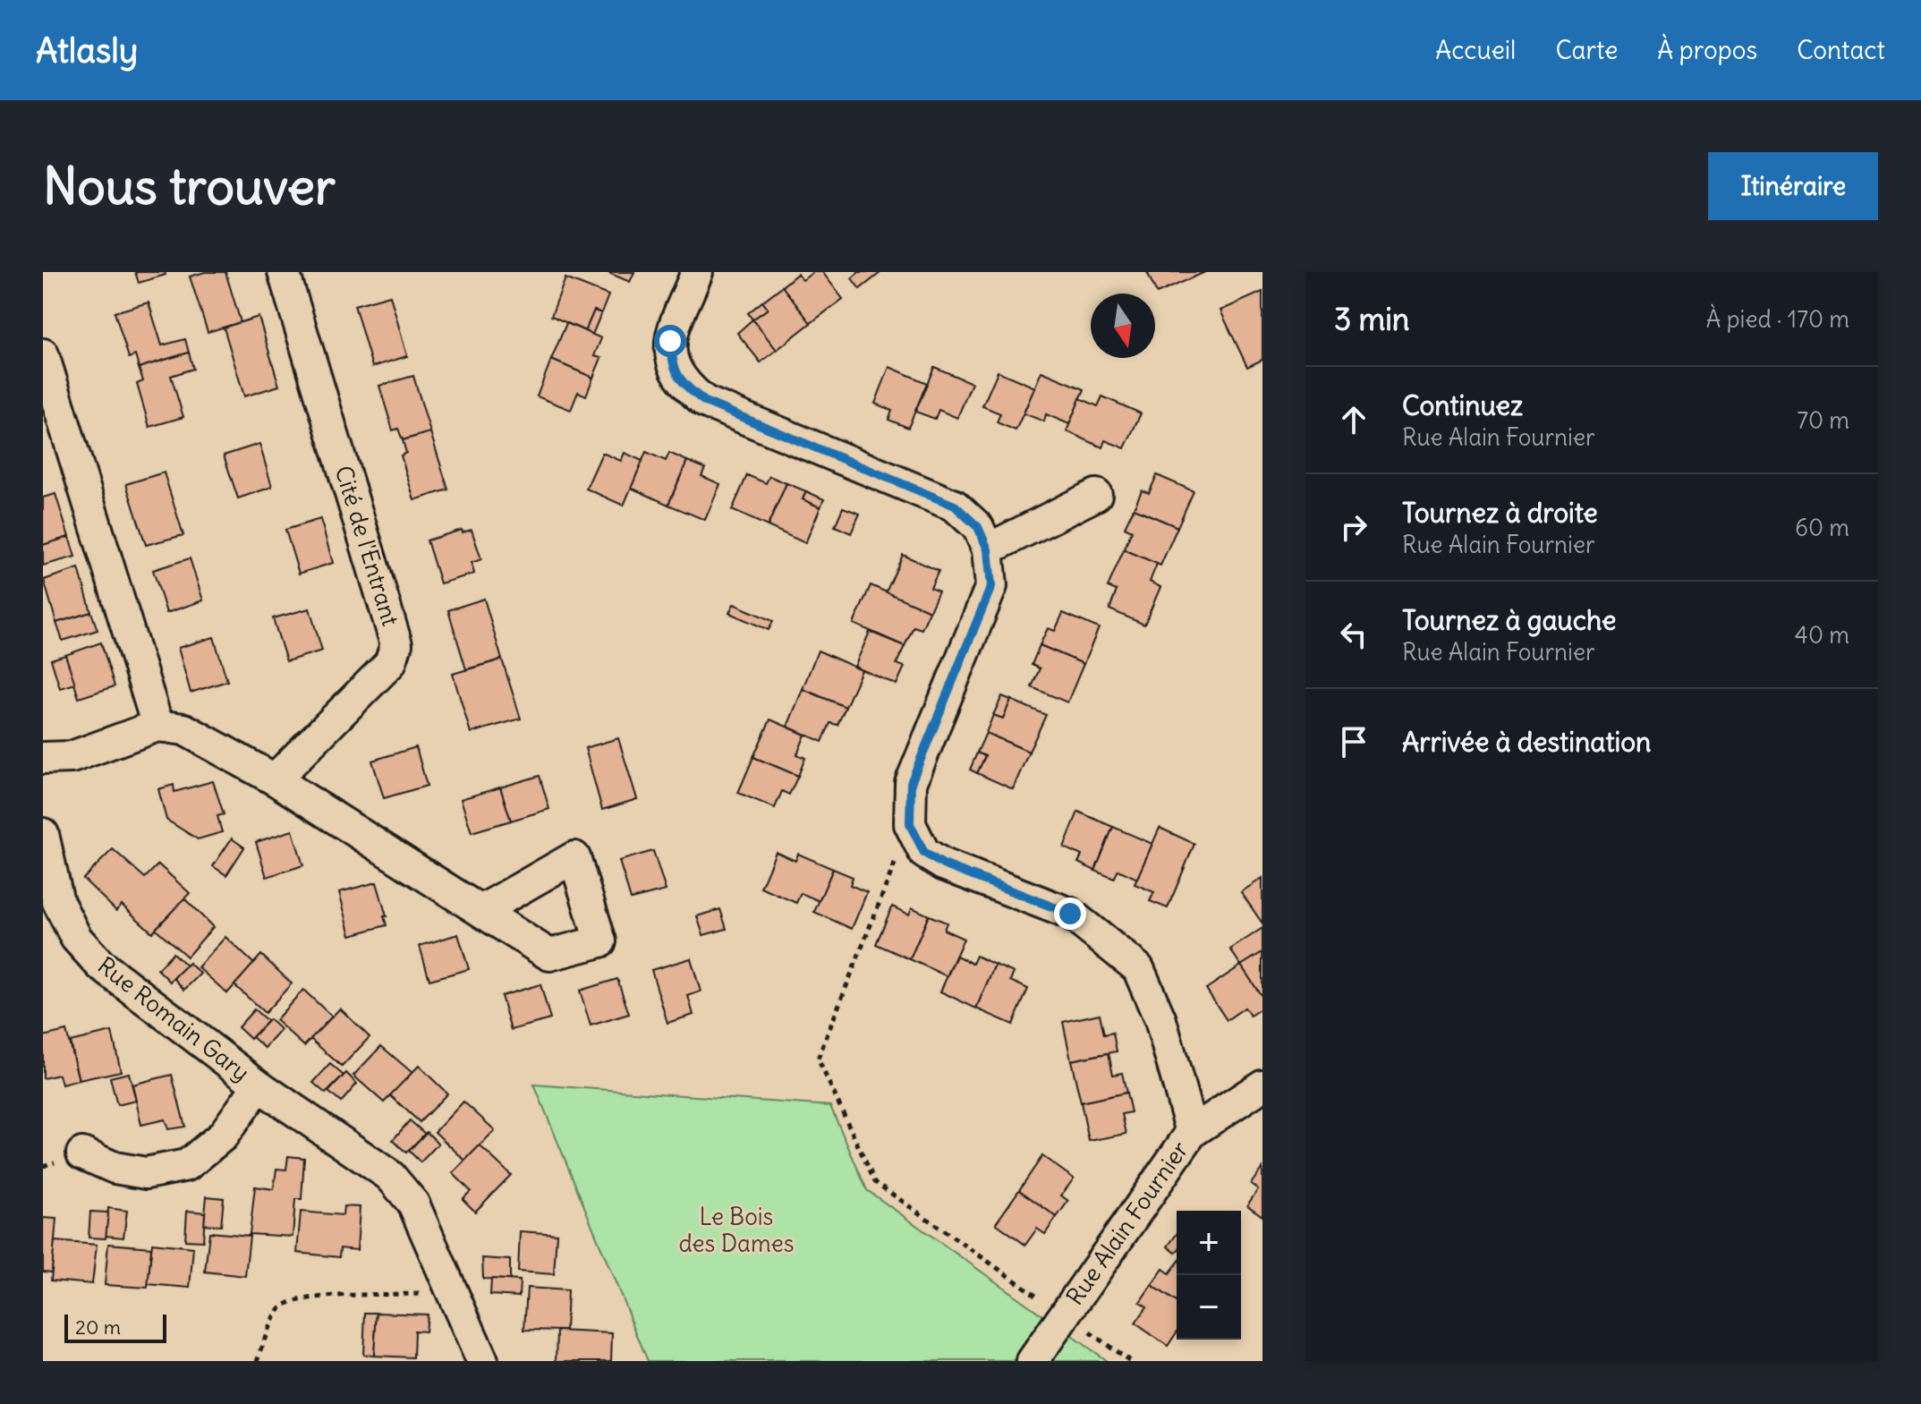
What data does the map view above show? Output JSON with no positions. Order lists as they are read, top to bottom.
{
  "streets": {
    "street": ["Cité de l'Entrant", "Rue Romain Gary", "Rue Alain Fournier"]
  },
  "parks": ["Le Bois des Dames"],
  "scale_bar": "20 m",
  "north": "bottom",
  "page": {
    "header": "Atlasly",
    "nav": [
      "Accueil",
      "Carte",
      "À propos",
      "Contact"
    ],
    "buttons": "Itinéraire",
    "title": "Nous trouver",
    "heading": ["3 min", "À pied · 170 m"],
    "list": [
      ["Continuez", "Rue Alain Fournier", "70 m"],
      ["Tournez à droite", "Rue Alain Fournier", "60 m"],
      ["Tournez à gauche", "Rue Alain Fournier", "40 m"],
      "Arrivée à destination"
    ],
    "map_buttons": ["+", "−"],
    "scale": "20 m"
  }
}
